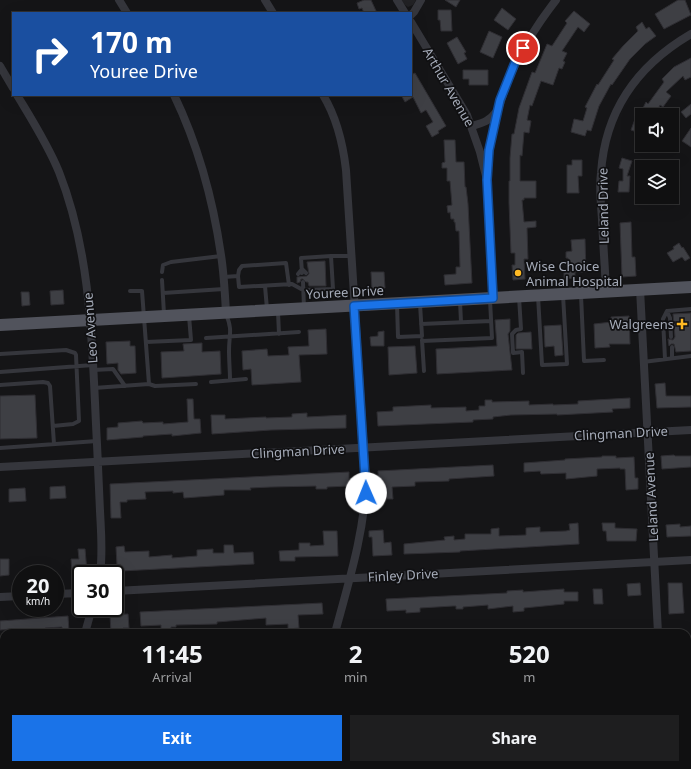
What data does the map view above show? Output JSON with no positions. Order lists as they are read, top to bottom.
{
  "streets": {
    "main road": ["Youree Drive"],
    "street": [
      "Arthur Avenue",
      "Leland Drive",
      "Leo Avenue",
      "Clingman Drive",
      "Leland Avenue",
      "Finley Drive"
    ]
  },
  "crossings": [
    ["Arthur Avenue", "Youree Drive"],
    ["Leland Drive", "Youree Drive"],
    ["Youree Drive", "Leo Avenue"],
    ["Youree Drive", "Leland Avenue"],
    ["Leo Avenue", "Clingman Drive"],
    ["Clingman Drive", "Leland Avenue"],
    ["Leland Avenue", "Finley Drive"]
  ],
  "places": {
    "other": ["Wise Choice Animal Hospital"],
    "health": ["Walgreens"]
  },
  "page": {
    "turn": ["170 m", "Youree Drive"],
    "speed": "20 km/h",
    "limit": "30",
    "eta": [
      "11:45",
      "Arrival",
      "2",
      "min",
      "520",
      "m"
    ],
    "buttons": ["Exit", "Share"]
  }
}
